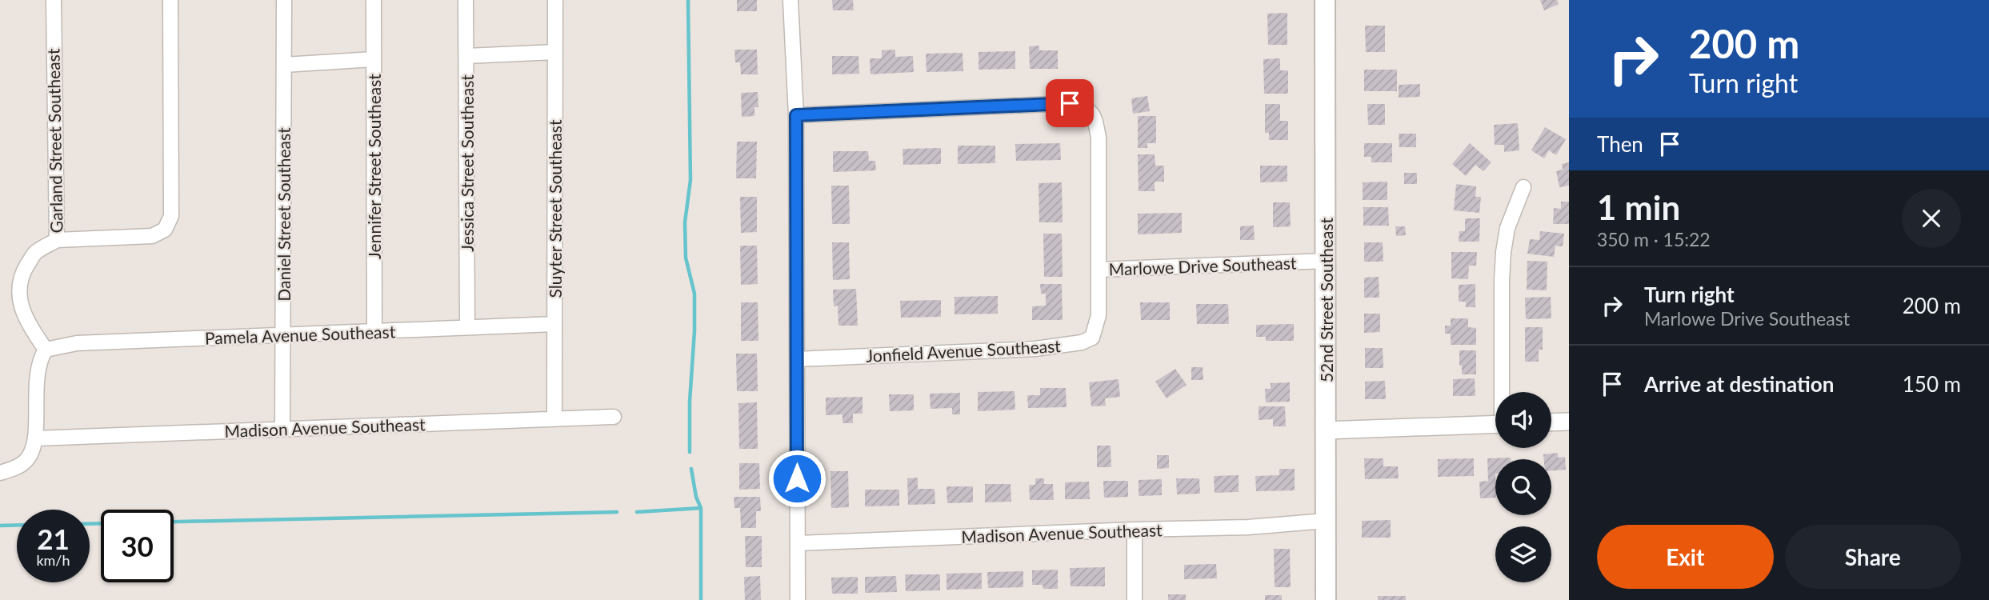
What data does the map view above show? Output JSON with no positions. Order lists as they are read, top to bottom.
{
  "streets": {
    "main road": ["52nd Street Southeast"],
    "street": [
      "Garland Street Southeast",
      "Jessica Street Southeast",
      "Jennifer Street Southeast",
      "Sluyter Street Southeast",
      "Daniel Street Southeast",
      "Marlowe Drive Southeast",
      "Pamela Avenue Southeast",
      "Jonfield Avenue Southeast",
      "Madison Avenue Southeast"
    ]
  },
  "crossings": [
    ["Garland Street Southeast", "Pamela Avenue Southeast"],
    ["Jessica Street Southeast", "Pamela Avenue Southeast"],
    ["Jennifer Street Southeast", "Pamela Avenue Southeast"],
    ["Sluyter Street Southeast", "Pamela Avenue Southeast"],
    ["Sluyter Street Southeast", "Madison Avenue Southeast"],
    ["Daniel Street Southeast", "Pamela Avenue Southeast"],
    ["Daniel Street Southeast", "Madison Avenue Southeast"],
    ["Marlowe Drive Southeast", "52nd Street Southeast"],
    ["Marlowe Drive Southeast", "Jonfield Avenue Southeast"],
    ["52nd Street Southeast", "Madison Avenue Southeast"]
  ],
  "page": {
    "turn": ["200 m", "Turn right"],
    "then": "Then",
    "heading": ["1 min", "350 m · 15:22"],
    "list": [
      {
        "name": "Turn right",
        "note": "Marlowe Drive Southeast",
        "value": "200 m"
      },
      {
        "name": "Arrive at destination",
        "value": "150 m"
      }
    ],
    "speed": "21 km/h",
    "limit": "30",
    "buttons": ["Exit", "Share"]
  }
}
